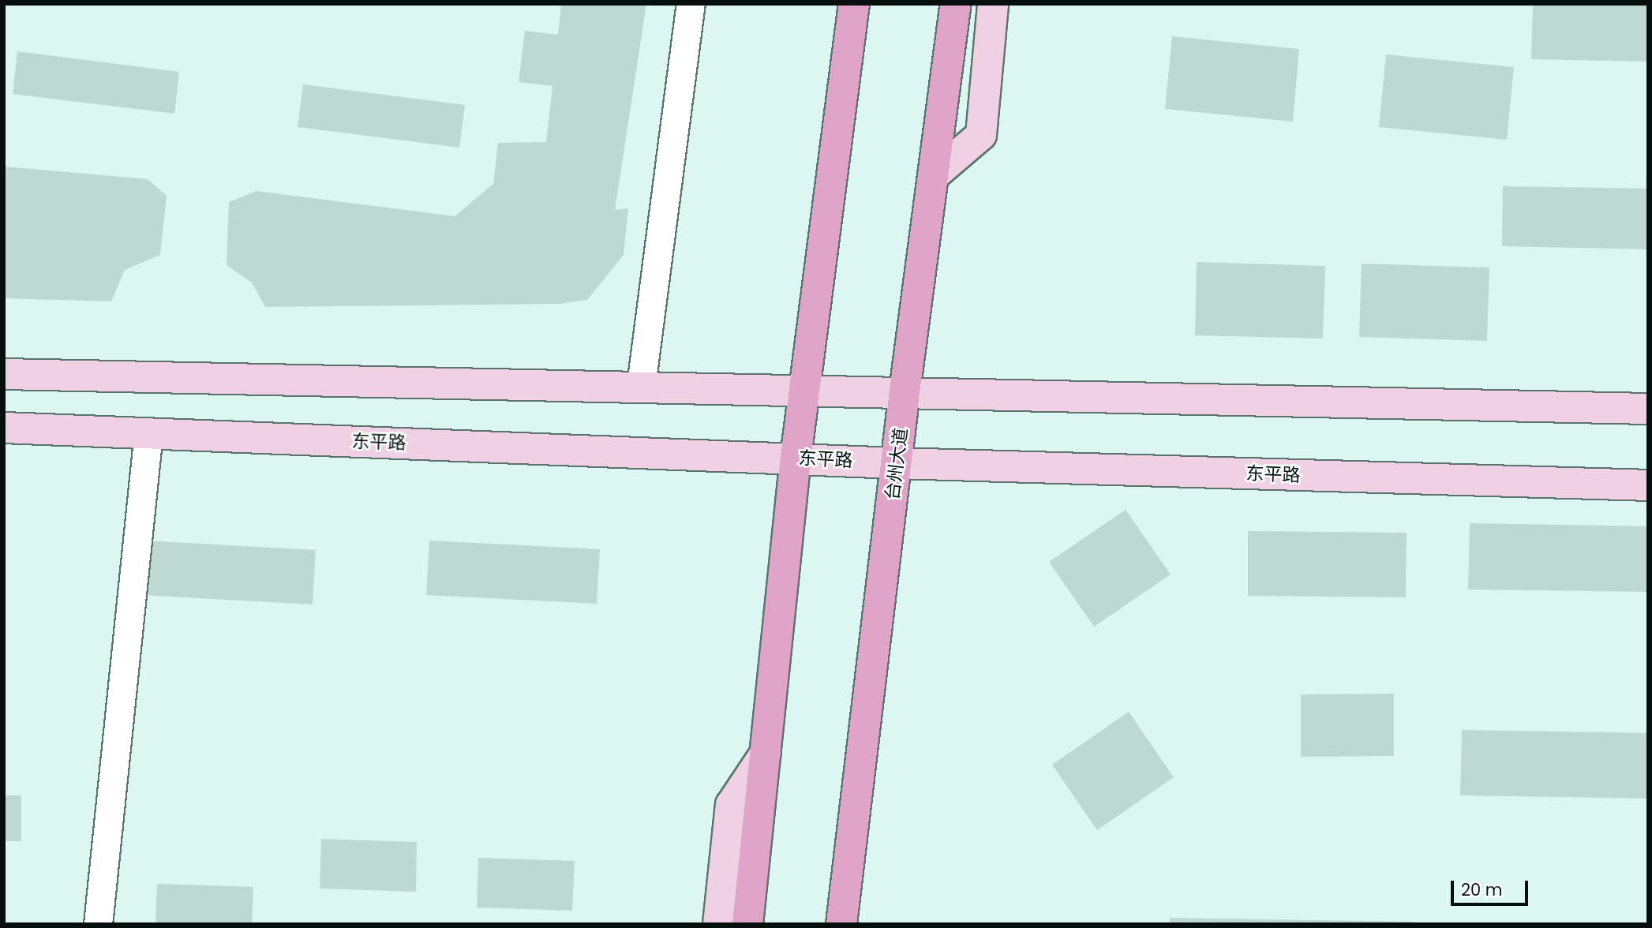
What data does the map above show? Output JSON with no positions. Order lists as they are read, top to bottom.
{
  "streets": {
    "main road": ["东平路", "台州大道"]
  },
  "crossings": [
    ["东平路", "台州大道"]
  ],
  "scale_bar": "20 m"
}
